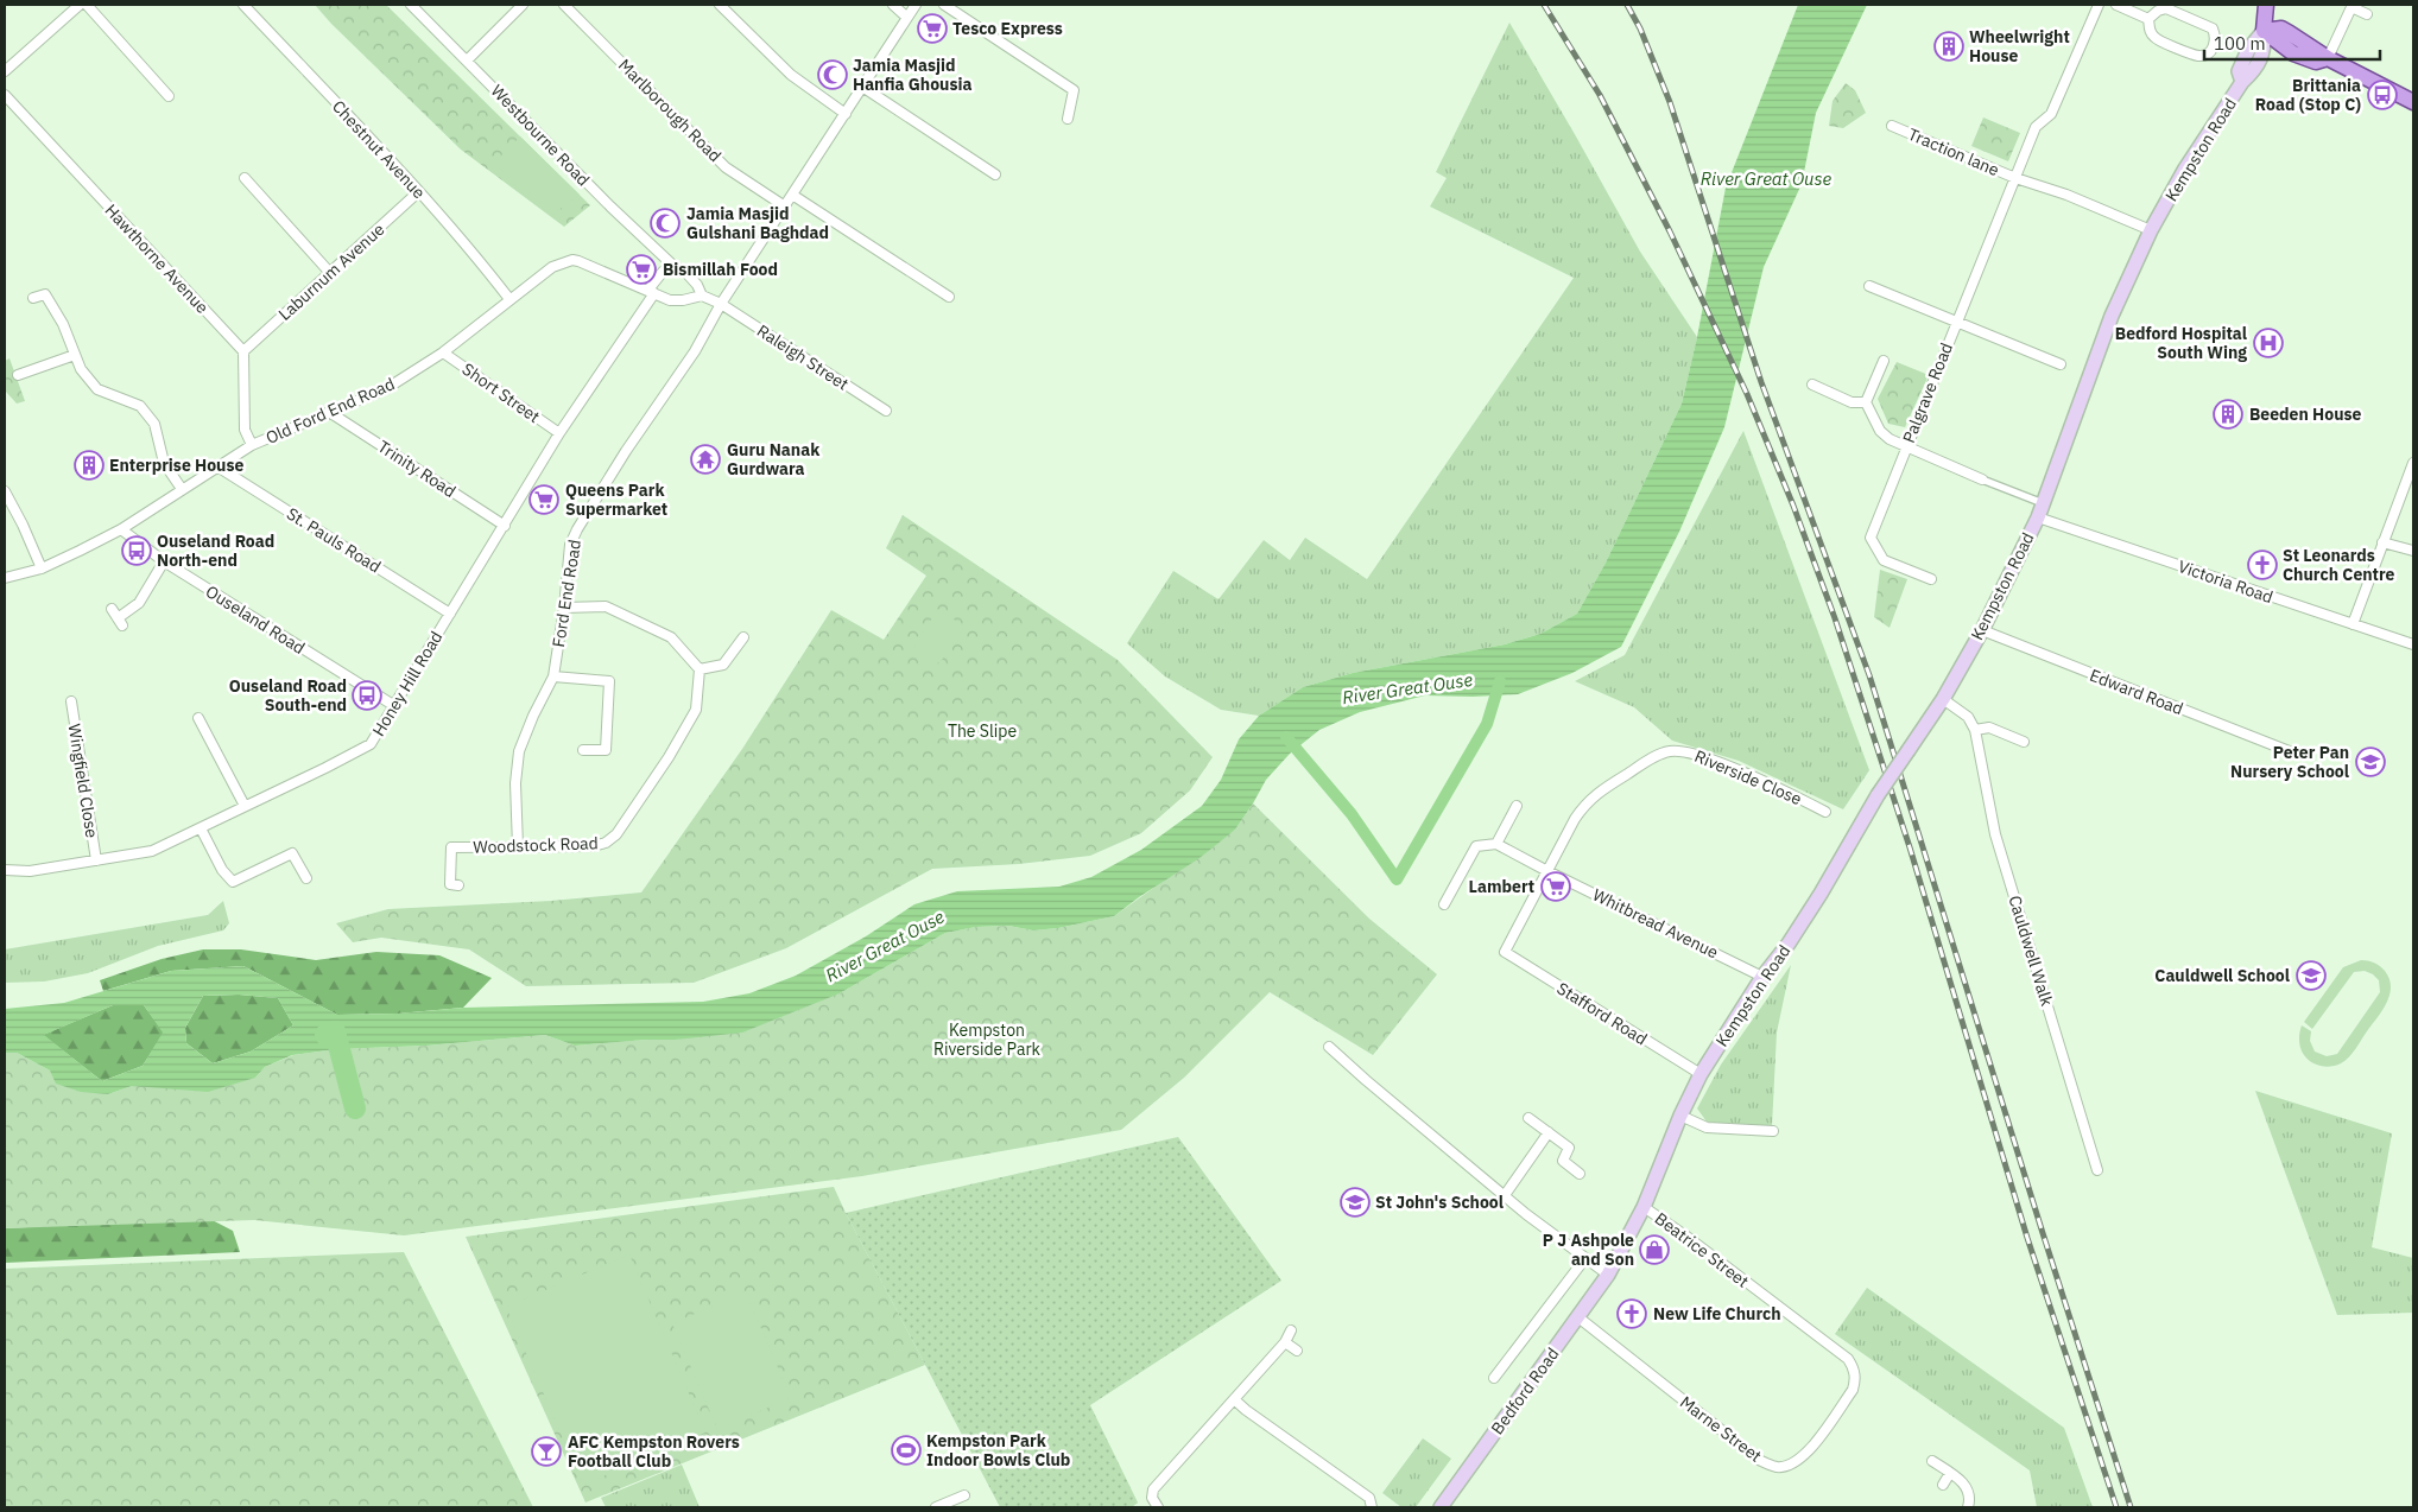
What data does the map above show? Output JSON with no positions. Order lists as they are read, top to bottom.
{
  "streets": {
    "main road": ["Kempston Road", "Bedford Road"],
    "street": [
      "Marlborough Road",
      "Westbourne Road",
      "Chestnut Avenue",
      "Traction lane",
      "Hawthorne Avenue",
      "Laburnum Avenue",
      "Raleigh Street",
      "Short Street",
      "Palgrave Road",
      "Old Ford End Road",
      "Trinity Road",
      "St. Pauls Road",
      "Victoria Road",
      "Ford End Road",
      "Ouseland Road",
      "Honey Hill Road",
      "Edward Road",
      "Riverside Close",
      "Wingfield Close",
      "Woodstock Road",
      "Whitbread Avenue",
      "Cauldwell Walk",
      "Stafford Road",
      "Beatrice Street",
      "Marne Street"
    ]
  },
  "crossings": [
    ["Marlborough Road", "Ford End Road"],
    ["Chestnut Avenue", "Laburnum Avenue"],
    ["Chestnut Avenue", "Old Ford End Road"],
    ["Kempston Road", "Victoria Road"],
    ["Kempston Road", "Edward Road"],
    ["Kempston Road", "Whitbread Avenue"],
    ["Kempston Road", "Stafford Road"],
    ["Kempston Road", "Bedford Road"],
    ["Traction lane", "Palgrave Road"],
    ["Hawthorne Avenue", "Laburnum Avenue"],
    ["Raleigh Street", "Ford End Road"],
    ["Short Street", "Old Ford End Road"],
    ["Short Street", "Honey Hill Road"],
    ["Old Ford End Road", "Trinity Road"],
    ["Old Ford End Road", "St. Pauls Road"],
    ["Old Ford End Road", "Ouseland Road"],
    ["Old Ford End Road", "Honey Hill Road"],
    ["Trinity Road", "Honey Hill Road"],
    ["St. Pauls Road", "Honey Hill Road"],
    ["Ford End Road", "Woodstock Road"],
    ["Ouseland Road", "Honey Hill Road"],
    ["Honey Hill Road", "Wingfield Close"],
    ["Riverside Close", "Whitbread Avenue"],
    ["Riverside Close", "Stafford Road"],
    ["Beatrice Street", "Bedford Road"],
    ["Beatrice Street", "Marne Street"],
    ["Bedford Road", "Marne Street"]
  ],
  "water": ["River Great Ouse"],
  "parks": ["The Slipe", "Kempston Riverside Park"],
  "places": {
    "supermarket": [
      "Tesco Express",
      "Bismillah Food",
      "Queens Park Supermarket",
      "Lambert"
    ],
    "building": ["Wheelwright House", "Beeden House", "Enterprise House"],
    "mosque": ["Jamia Masjid Hanfia Ghousia", "Jamia Masjid Gulshani Baghdad"],
    "bus stop": ["Brittania Road (Stop C)", "Ouseland Road North-end", "Ouseland Road South-end"],
    "hospital": ["Bedford Hospital South Wing"],
    "temple": ["Guru Nanak Gurdwara"],
    "church": ["St Leonards Church Centre", "New Life Church"],
    "school or university": ["Peter Pan Nursery School", "Cauldwell School", "St John's School"],
    "shop": ["P J Ashpole and Son"],
    "sports": ["Kempston Park Indoor Bowls Club"],
    "bar": ["AFC Kempston Rovers Football Club"]
  },
  "scale_bar": "100 m"
}
